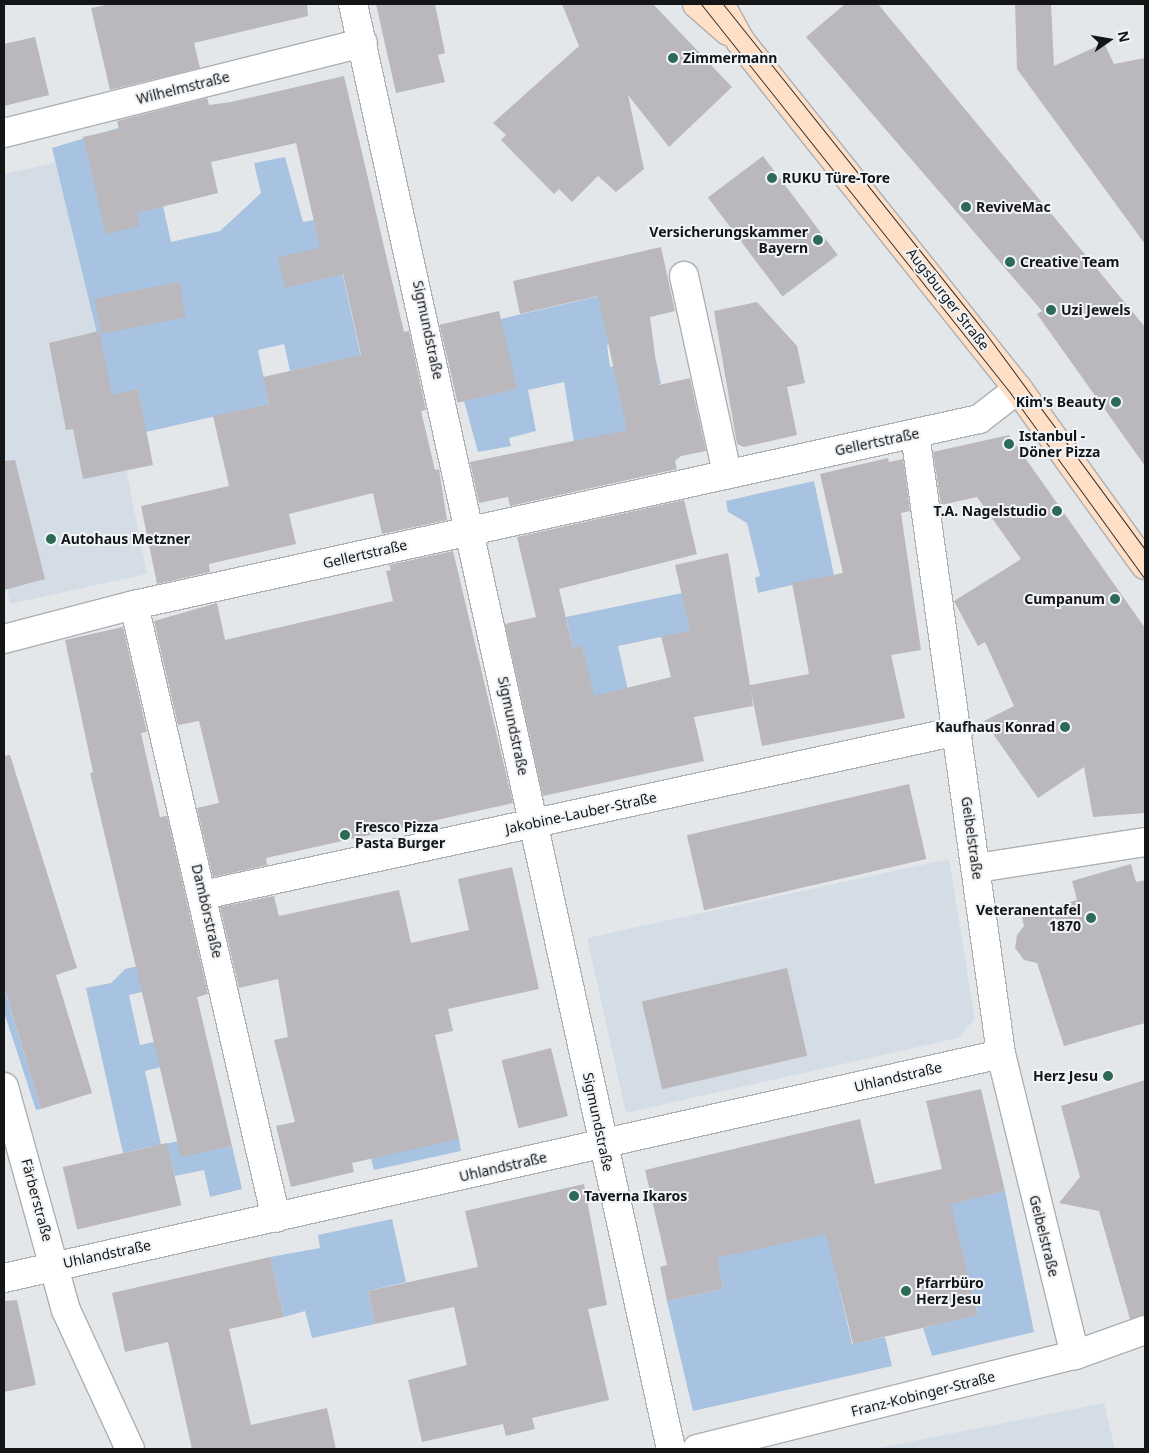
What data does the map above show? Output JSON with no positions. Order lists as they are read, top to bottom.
{
  "streets": {
    "street": [
      "Wilhelmstraße",
      "Augsburger Straße",
      "Sigmundstraße",
      "Gellertstraße",
      "Jakobine-Lauber-Straße",
      "Geibelstraße",
      "Dambörstraße",
      "Uhlandstraße",
      "Färberstraße",
      "Franz-Kobinger-Straße"
    ]
  },
  "crossings": [
    ["Wilhelmstraße", "Sigmundstraße"],
    ["Augsburger Straße", "Gellertstraße"],
    ["Sigmundstraße", "Gellertstraße"],
    ["Sigmundstraße", "Jakobine-Lauber-Straße"],
    ["Sigmundstraße", "Uhlandstraße"],
    ["Gellertstraße", "Geibelstraße"],
    ["Gellertstraße", "Dambörstraße"],
    ["Jakobine-Lauber-Straße", "Geibelstraße"],
    ["Jakobine-Lauber-Straße", "Dambörstraße"],
    ["Geibelstraße", "Uhlandstraße"],
    ["Geibelstraße", "Franz-Kobinger-Straße"],
    ["Dambörstraße", "Uhlandstraße"],
    ["Uhlandstraße", "Färberstraße"]
  ],
  "places": [
    "Zimmermann",
    "RUKU Türe-Tore",
    "ReviveMac",
    "Versicherungskammer Bayern",
    "Creative Team",
    "Uzi Jewels",
    "Kim's Beauty",
    "Istanbul - Döner Pizza",
    "T.A. Nagelstudio",
    "Autohaus Metzner",
    "Cumpanum",
    "Kaufhaus Konrad",
    "Fresco Pizza Pasta Burger",
    "Veteranentafel 1870",
    "Herz Jesu",
    "Taverna Ikaros",
    "Pfarrbüro Herz Jesu"
  ],
  "north": "right"
}
